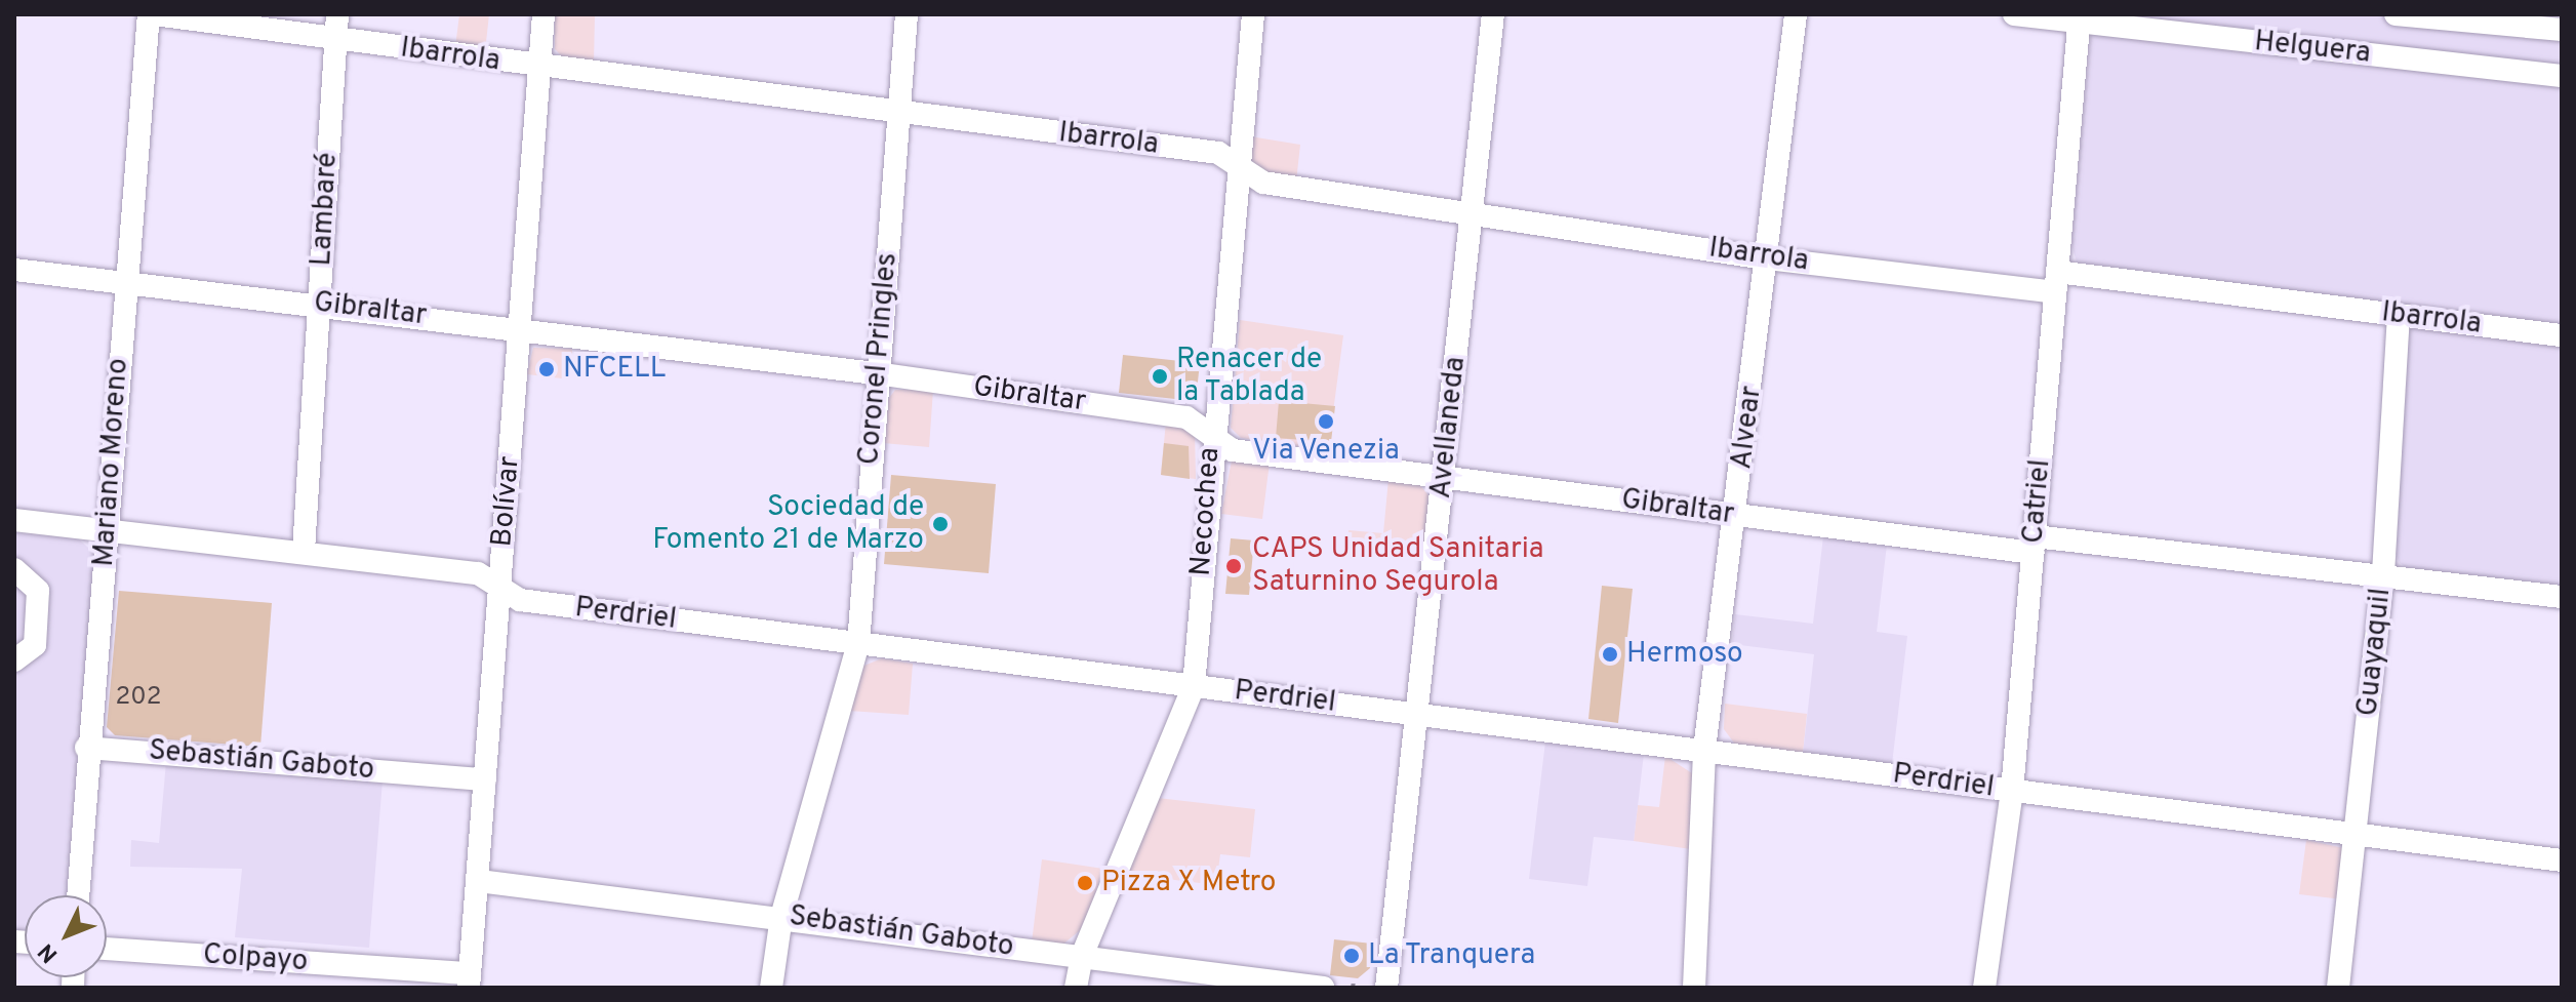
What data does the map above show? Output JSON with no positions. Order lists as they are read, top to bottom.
{
  "streets": {
    "street": [
      "Helguera",
      "Ibarrola",
      "Lambaré",
      "Gibraltar",
      "Coronel Pringles",
      "Avellaneda",
      "Alvear",
      "Mariano Moreno",
      "Bolívar",
      "Catriel",
      "Necochea",
      "Perdriel",
      "Guayaquil",
      "Sebastián Gaboto",
      "Colpayo"
    ]
  },
  "crossings": [
    ["Helguera", "Catriel"],
    ["Ibarrola", "Lambaré"],
    ["Ibarrola", "Coronel Pringles"],
    ["Ibarrola", "Avellaneda"],
    ["Ibarrola", "Alvear"],
    ["Ibarrola", "Mariano Moreno"],
    ["Ibarrola", "Bolívar"],
    ["Ibarrola", "Catriel"],
    ["Ibarrola", "Necochea"],
    ["Ibarrola", "Guayaquil"],
    ["Lambaré", "Gibraltar"],
    ["Lambaré", "Perdriel"],
    ["Gibraltar", "Coronel Pringles"],
    ["Gibraltar", "Avellaneda"],
    ["Gibraltar", "Alvear"],
    ["Gibraltar", "Mariano Moreno"],
    ["Gibraltar", "Bolívar"],
    ["Gibraltar", "Catriel"],
    ["Gibraltar", "Necochea"],
    ["Gibraltar", "Guayaquil"],
    ["Coronel Pringles", "Perdriel"],
    ["Coronel Pringles", "Sebastián Gaboto"],
    ["Avellaneda", "Perdriel"],
    ["Alvear", "Perdriel"],
    ["Mariano Moreno", "Perdriel"],
    ["Mariano Moreno", "Sebastián Gaboto"],
    ["Bolívar", "Perdriel"],
    ["Bolívar", "Sebastián Gaboto"],
    ["Bolívar", "Colpayo"],
    ["Catriel", "Perdriel"],
    ["Necochea", "Perdriel"],
    ["Necochea", "Sebastián Gaboto"],
    ["Perdriel", "Guayaquil"]
  ],
  "places": [
    "NFCELL",
    "Renacer de la Tablada",
    "Via Venezia",
    "Sociedad de Fomento 21 de Marzo",
    "CAPS Unidad Sanitaria Saturnino Segurola",
    "Hermoso",
    "Pizza X Metro",
    "La Tranquera"
  ],
  "house_numbers": ["202"],
  "north": "bottom left"
}
